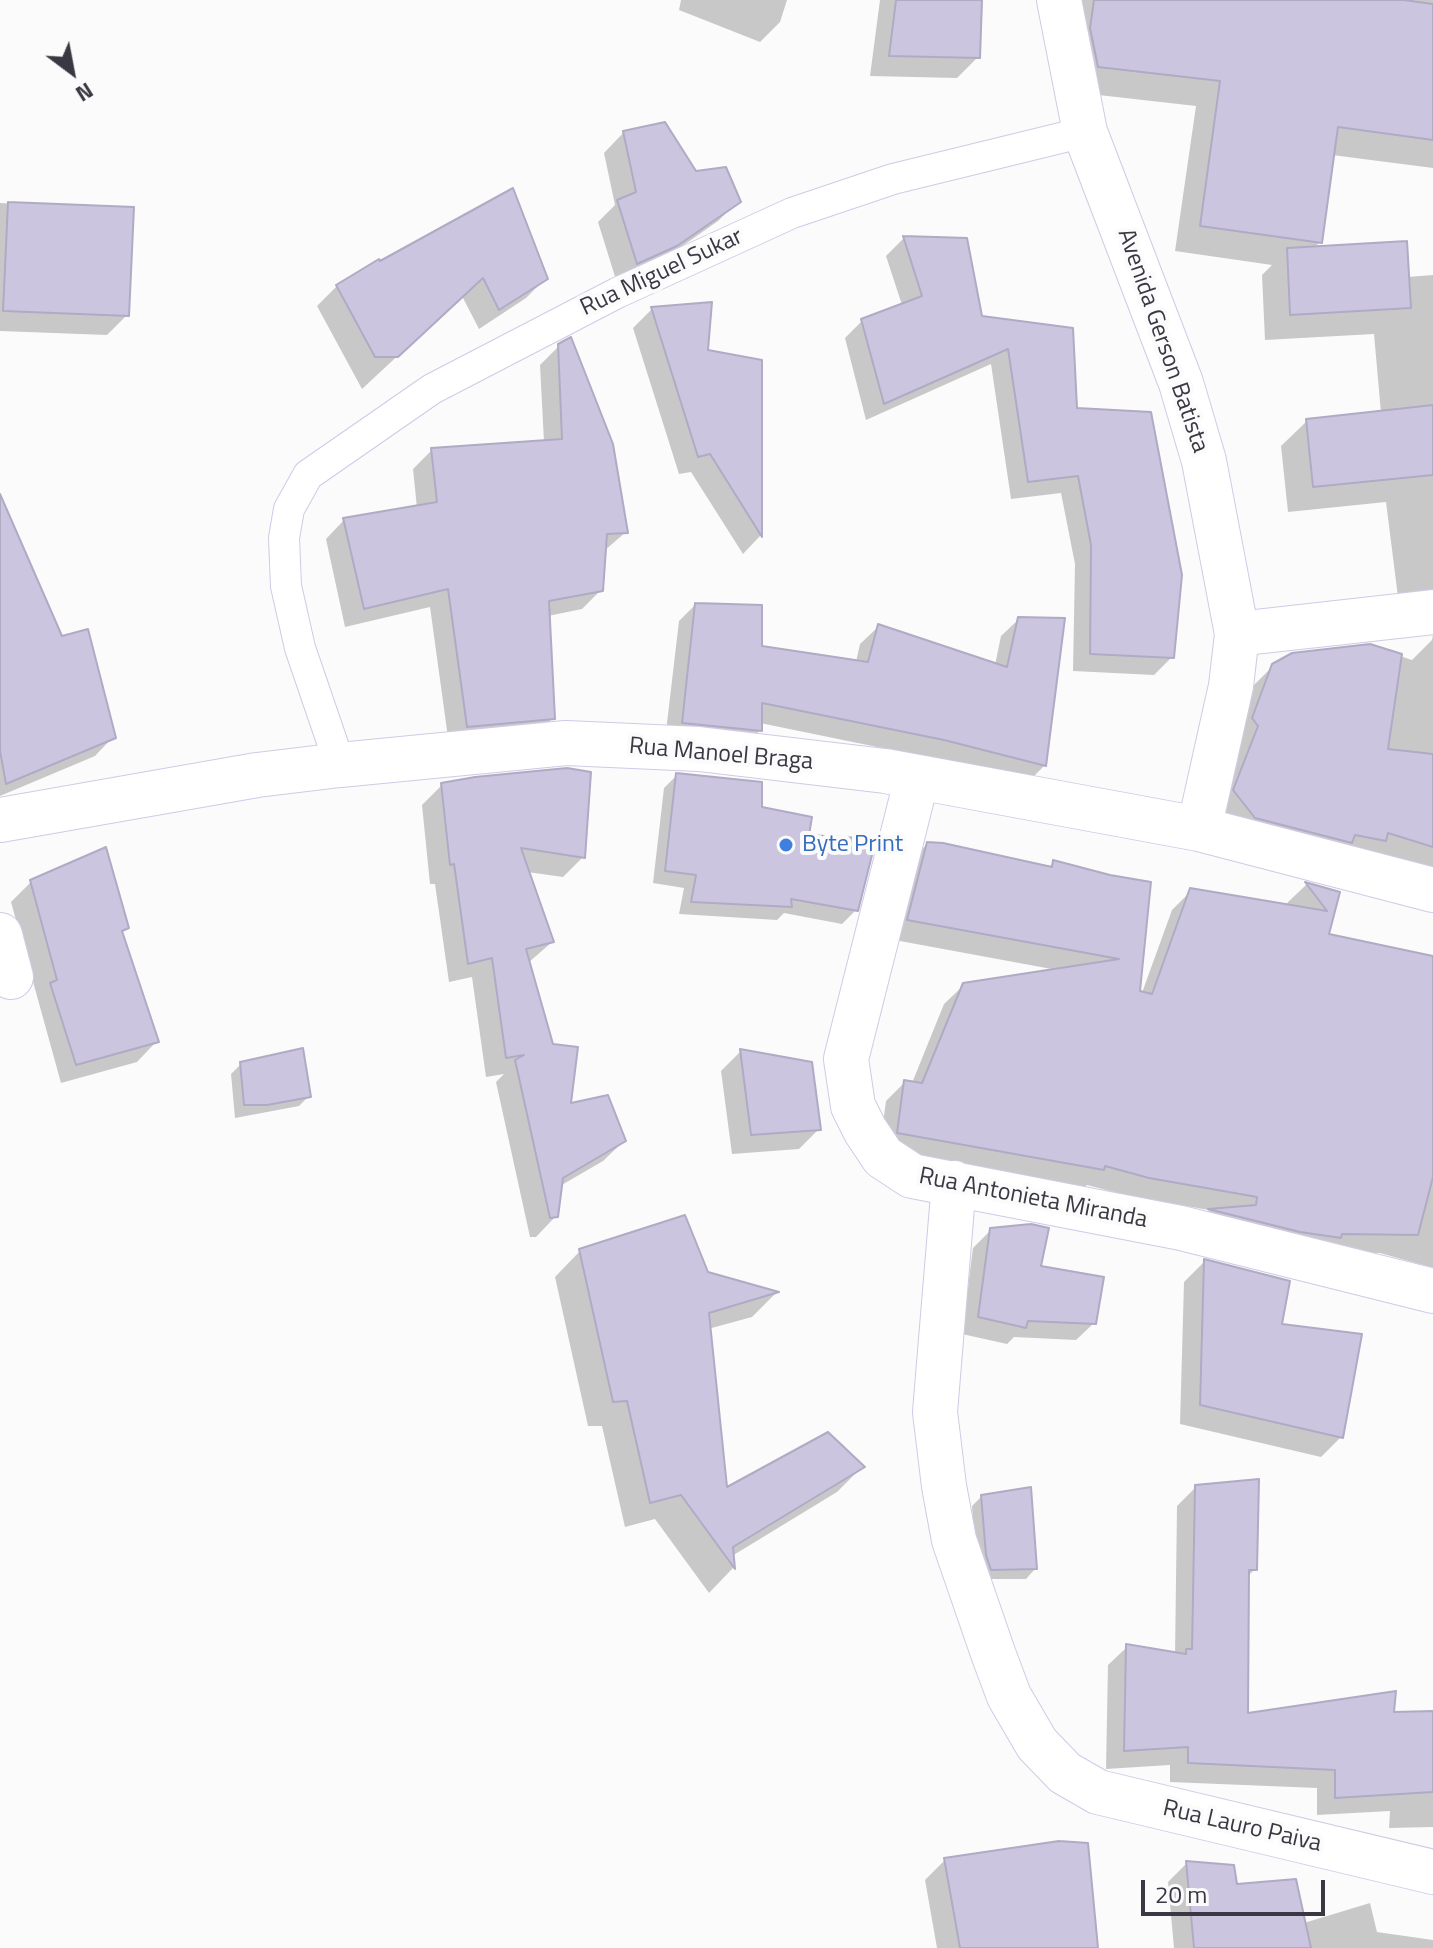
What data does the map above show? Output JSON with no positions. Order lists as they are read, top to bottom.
{
  "streets": {
    "street": [
      "Avenida Gerson Batista",
      "Rua Manoel Braga",
      "Rua Antonieta Miranda",
      "Rua Lauro Paiva"
    ],
    "lane": ["Rua Miguel Sukar"]
  },
  "crossings": [
    ["Rua Miguel Sukar", "Avenida Gerson Batista"],
    ["Rua Miguel Sukar", "Rua Manoel Braga"],
    ["Avenida Gerson Batista", "Rua Manoel Braga"],
    ["Rua Manoel Braga", "Rua Antonieta Miranda"],
    ["Rua Antonieta Miranda", "Rua Lauro Paiva"]
  ],
  "places": ["Byte Print"],
  "scale_bar": "20 m",
  "north": "bottom right"
}
